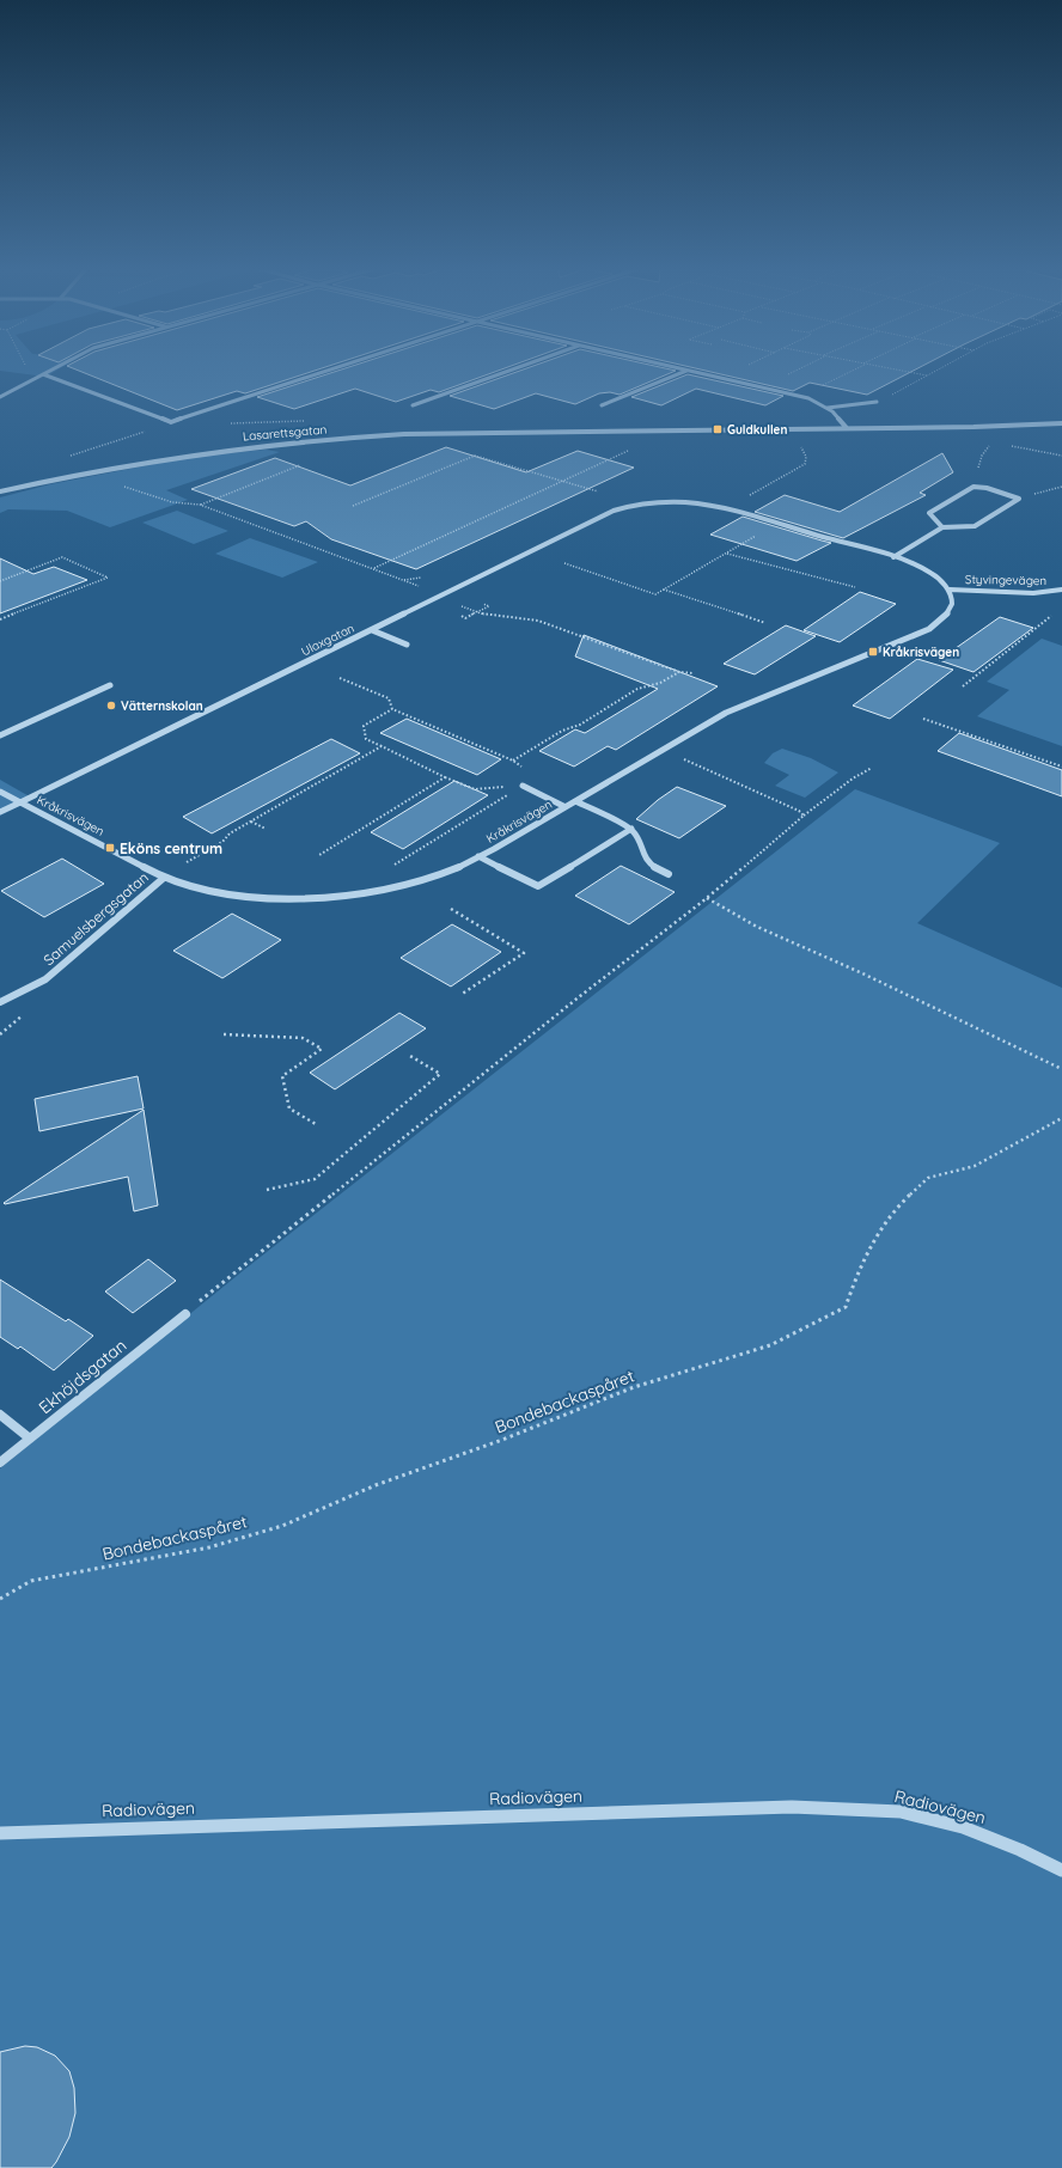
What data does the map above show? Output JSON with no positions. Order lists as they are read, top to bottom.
{
  "streets": {
    "street": [
      "Lasarettsgatan",
      "Styvingevägen",
      "Ulaxgatan",
      "Kråkrisvägen",
      "Samuelsbergsgatan",
      "Ekhöjdsgatan",
      "Radiovägen"
    ],
    "path": ["Bondebackaspåret"]
  },
  "crossings": [
    ["Styvingevägen", "Kråkrisvägen"],
    ["Ulaxgatan", "Kråkrisvägen"],
    ["Kråkrisvägen", "Samuelsbergsgatan"]
  ],
  "places": {
    "transit": ["Guldkullen", "Kråkrisvägen", "Eköns centrum"],
    "other": ["Vätternskolan"]
  }
}
